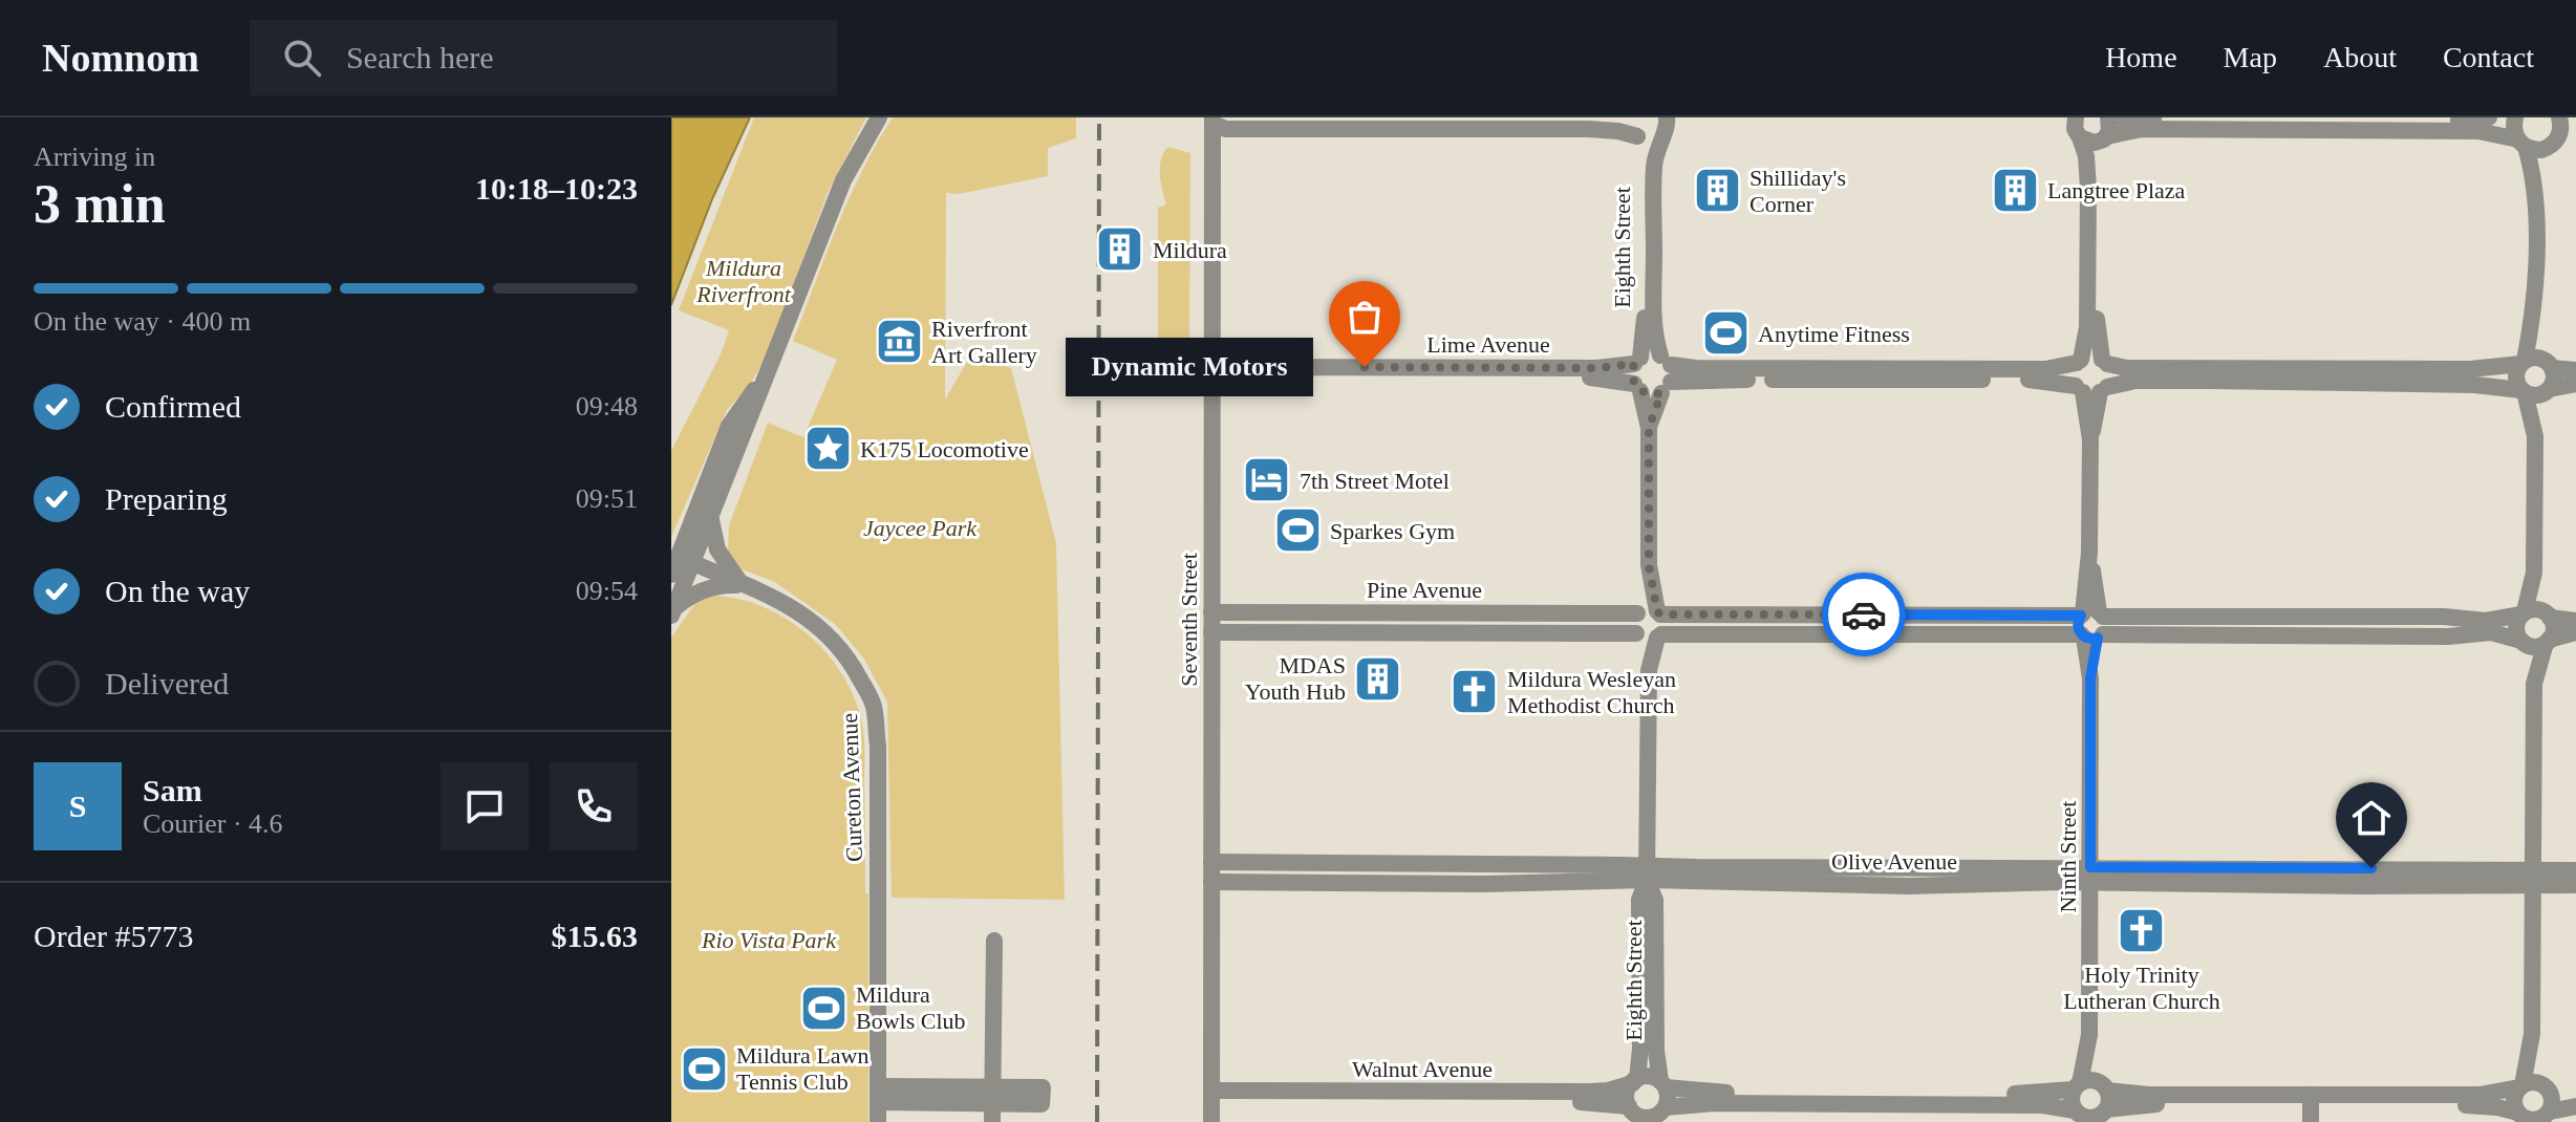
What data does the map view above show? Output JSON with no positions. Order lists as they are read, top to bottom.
{
  "streets": {
    "street": [
      "Eighth Street",
      "Lime Avenue",
      "Pine Avenue",
      "Seventh Street",
      "Cureton Avenue",
      "Ninth Street",
      "Olive Avenue",
      "Walnut Avenue"
    ]
  },
  "crossings": [
    ["Eighth Street", "Lime Avenue"],
    ["Eighth Street", "Pine Avenue"],
    ["Eighth Street", "Olive Avenue"],
    ["Eighth Street", "Walnut Avenue"],
    ["Lime Avenue", "Seventh Street"],
    ["Pine Avenue", "Seventh Street"],
    ["Pine Avenue", "Ninth Street"],
    ["Seventh Street", "Olive Avenue"],
    ["Seventh Street", "Walnut Avenue"],
    ["Ninth Street", "Olive Avenue"]
  ],
  "parks": ["Mildura Riverfront", "Jaycee Park", "Rio Vista Park"],
  "places": {
    "building": [
      "Langtree Plaza",
      "Shilliday's Corner",
      "Mildura",
      "MDAS Youth Hub"
    ],
    "sports": [
      "Anytime Fitness",
      "Sparkes Gym",
      "Mildura Bowls Club",
      "Mildura Lawn Tennis Club"
    ],
    "museum": ["Riverfront Art Gallery"],
    "other": ["Dynamic Motors"],
    "place": ["K175 Locomotive"],
    "hotel": ["7th Street Motel"],
    "church": ["Mildura Wesleyan Methodist Church", "Holy Trinity Lutheran Church"]
  },
  "page": {
    "header": "Nomnom",
    "search": "Search here",
    "nav": [
      "Home",
      "Map",
      "About",
      "Contact"
    ],
    "heading": ["3 min", "Arriving in", "10:18–10:23"],
    "panel": [
      "Sam",
      "Courier · 4.6",
      "Order #5773",
      "$15.63"
    ],
    "bar": "On the way · 400 m",
    "bubble": "Dynamic Motors",
    "list": [
      ["Confirmed", "09:48"],
      ["Preparing", "09:51"],
      ["On the way", "09:54"],
      "Delivered"
    ],
    "round": "S"
  }
}
